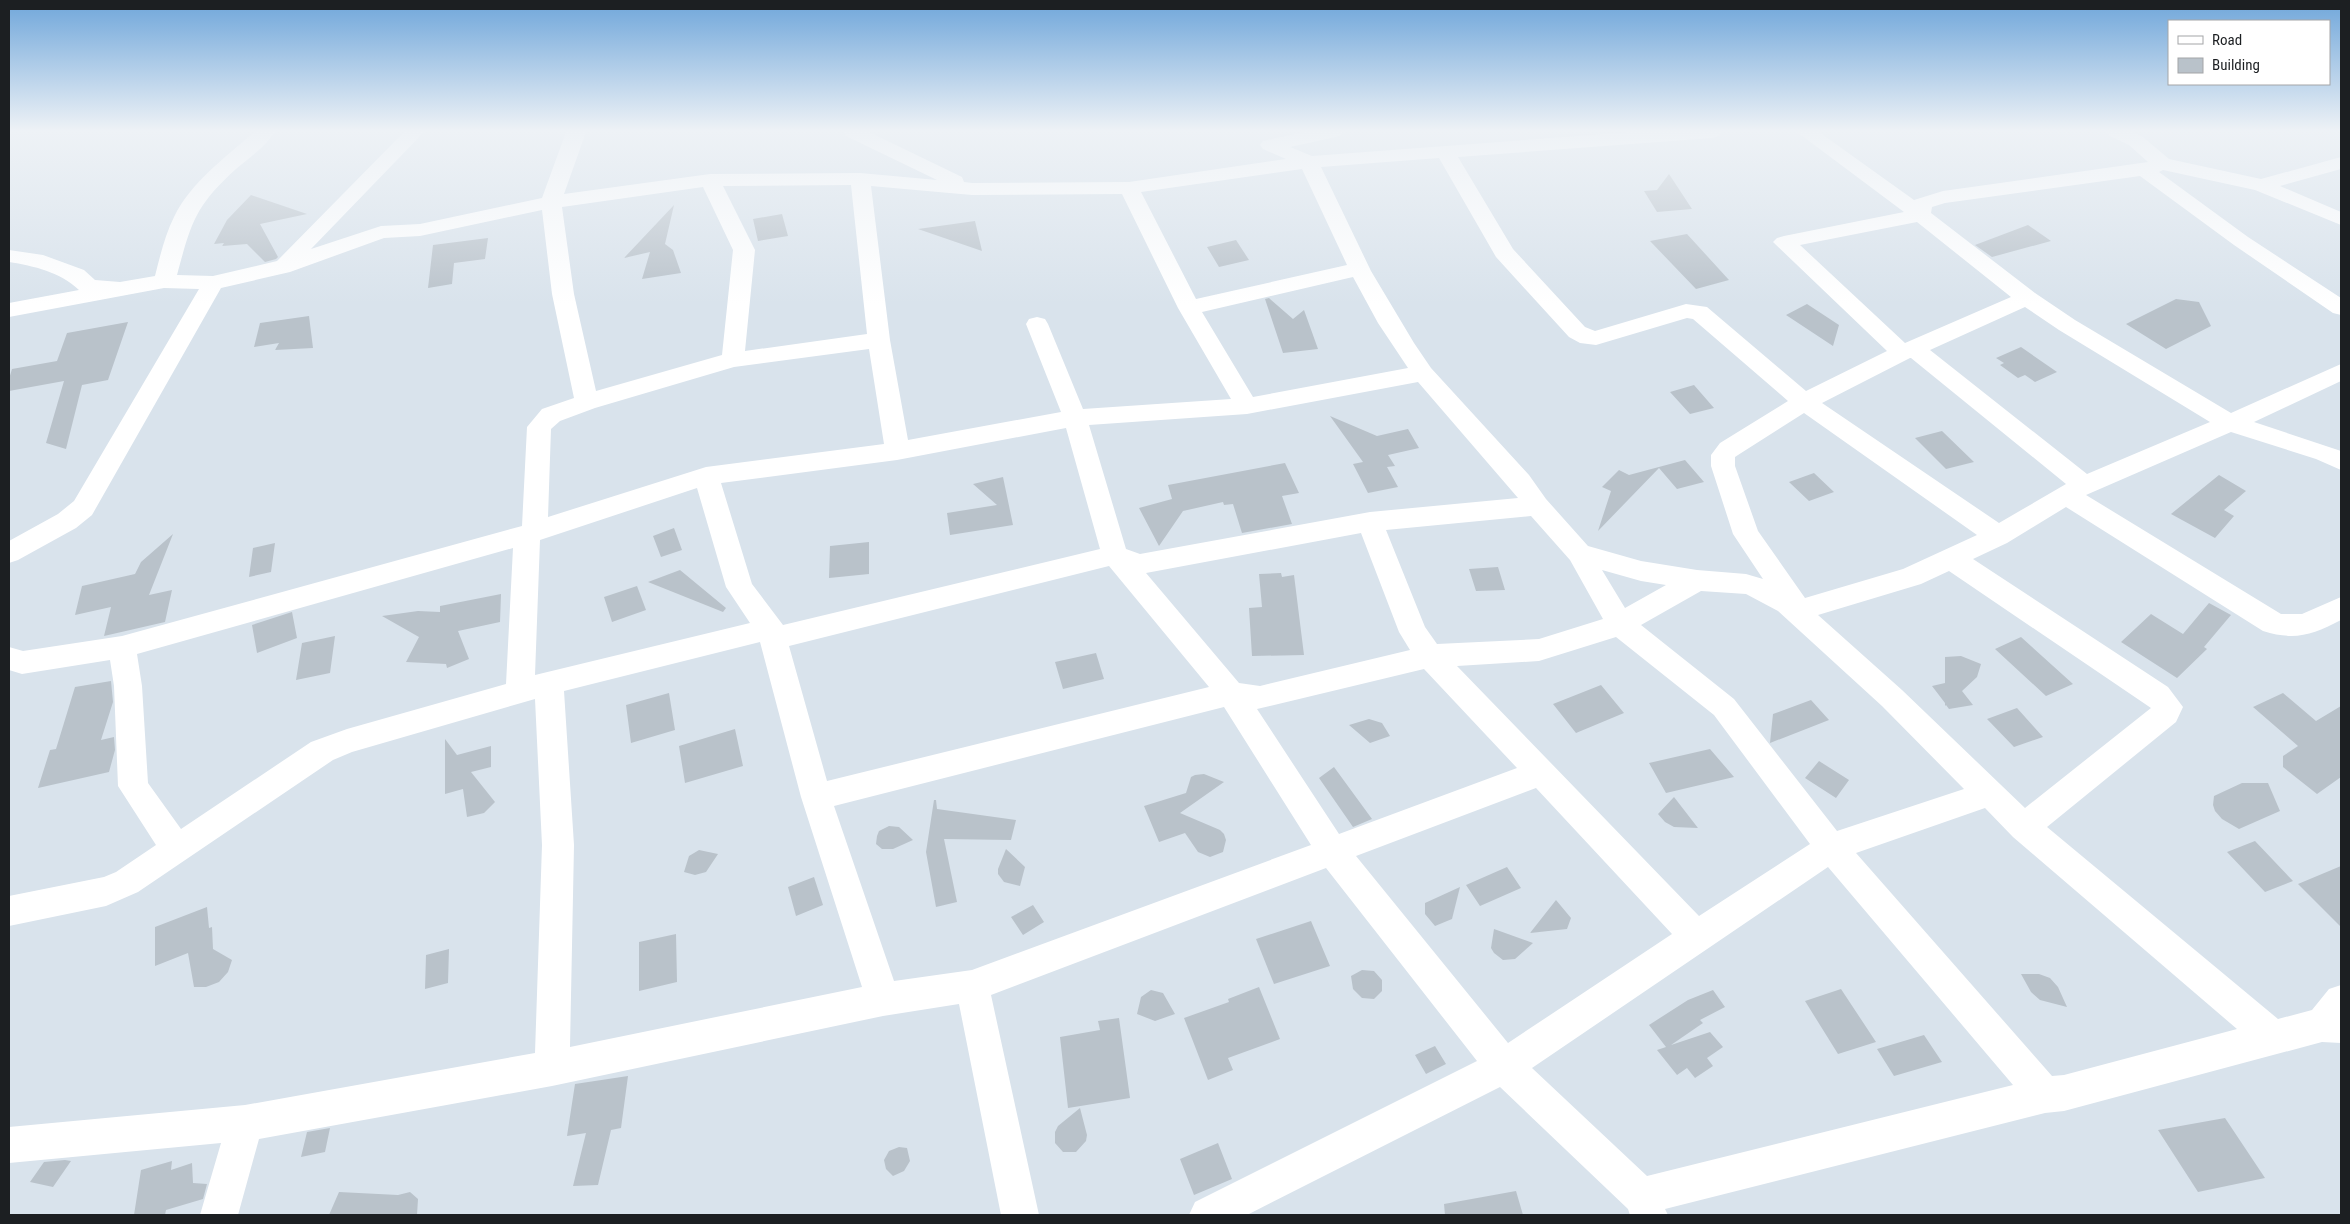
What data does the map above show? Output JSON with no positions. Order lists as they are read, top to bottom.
{
  "legend": ["Road", "Building"]
}
